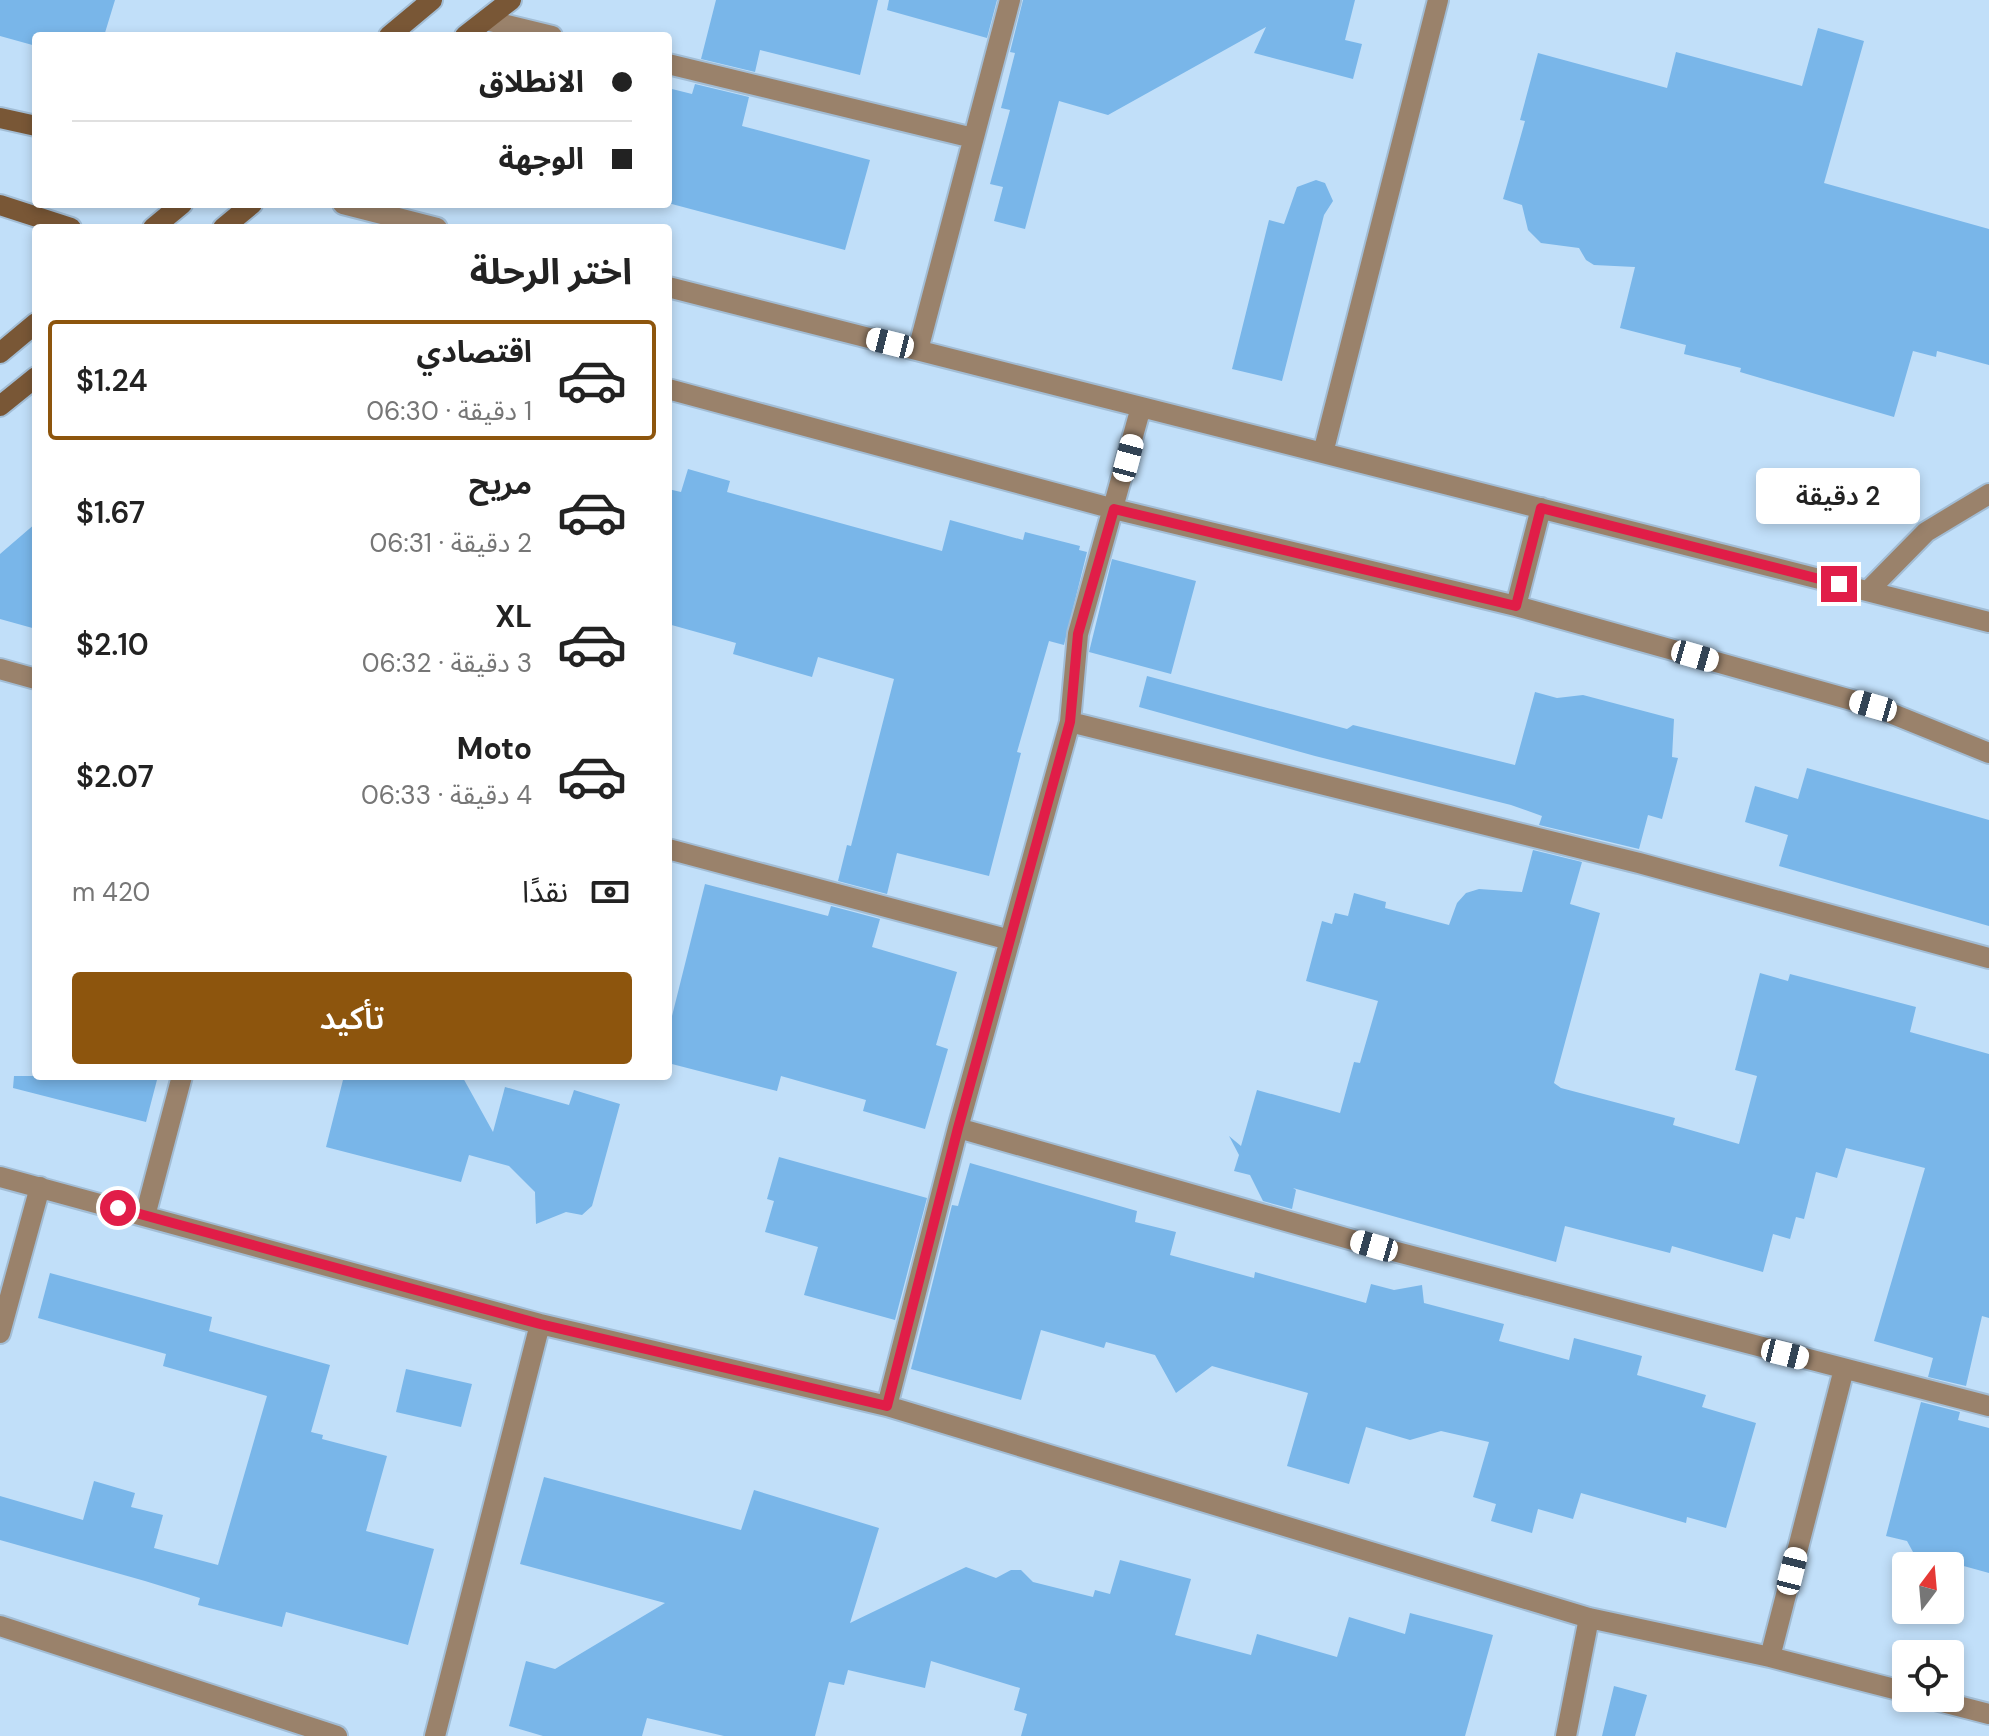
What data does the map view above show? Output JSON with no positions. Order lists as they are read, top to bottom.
{
  "north": "top",
  "page": {
    "banner": ["الانطلاق", "الوجهة"],
    "heading": "اختر الرحلة",
    "list": [
      {
        "name": "اقتصادي",
        "note": "1 دقيقة · 06:30",
        "value": "$1.24"
      },
      {
        "name": "مريح",
        "note": "2 دقيقة · 06:31",
        "value": "$1.67"
      },
      {
        "name": "XL",
        "note": "3 دقيقة · 06:32",
        "value": "$2.10"
      },
      {
        "name": "Moto",
        "note": "4 دقيقة · 06:33",
        "value": "$2.07"
      }
    ],
    "bubble": "2 دقيقة",
    "pay": ["نقدًا", "420 m"],
    "buttons": "تأكيد"
  }
}
